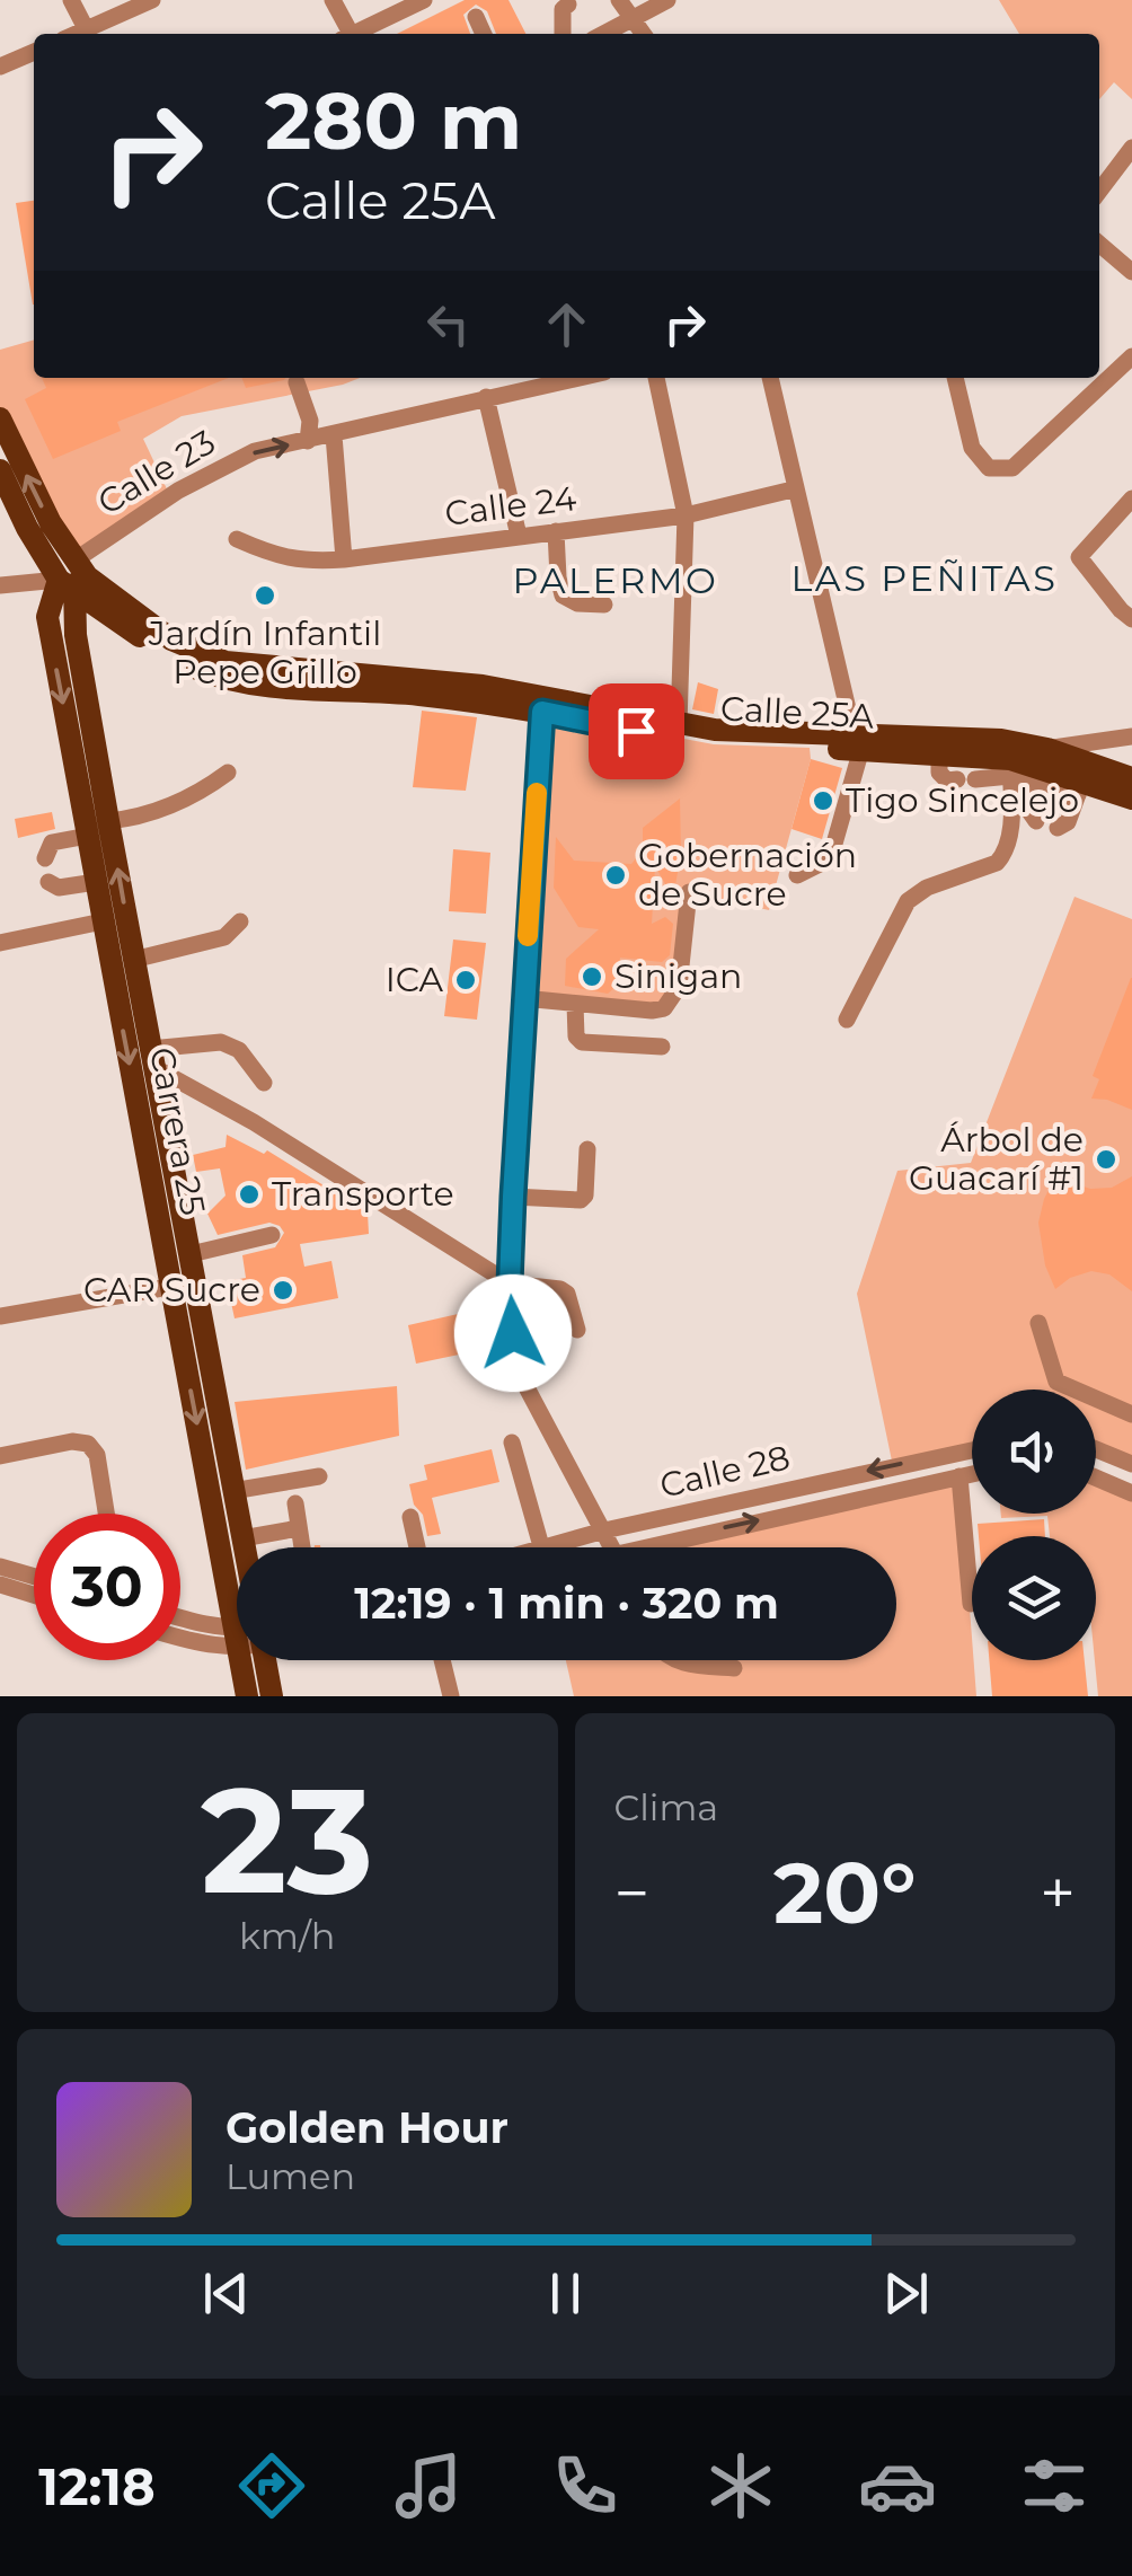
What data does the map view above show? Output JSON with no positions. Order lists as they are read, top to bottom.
{
  "streets": {
    "main road": ["Calle 25A", "Carrera 25"],
    "street": ["Calle 23", "Calle 24", "Calle 28"]
  },
  "crossings": [
    ["Calle 23", "Calle 25A"],
    ["Calle 23", "Carrera 25"],
    ["Calle 25A", "Carrera 25"]
  ],
  "one_way": ["Calle 23"],
  "districts": ["LAS PEÑITAS", "PALERMO"],
  "places": [
    "Jardín Infantil Pepe Grillo",
    "Tigo Sincelejo",
    "Gobernación de Sucre",
    "Sinigan",
    "ICA",
    "Árbol de Guacarí #1",
    "Transporte",
    "CAR Sucre"
  ],
  "page": {
    "turn": ["280 m", "Calle 25A"],
    "limit": "30",
    "trip": "12:19 · 1 min · 320 m",
    "tile": [
      ["23", "km/h"],
      "Clima"
    ],
    "heat": ["−", "20°", "+"],
    "song": ["Golden Hour", "Lumen"],
    "tabs": "12:18"
  }
}
